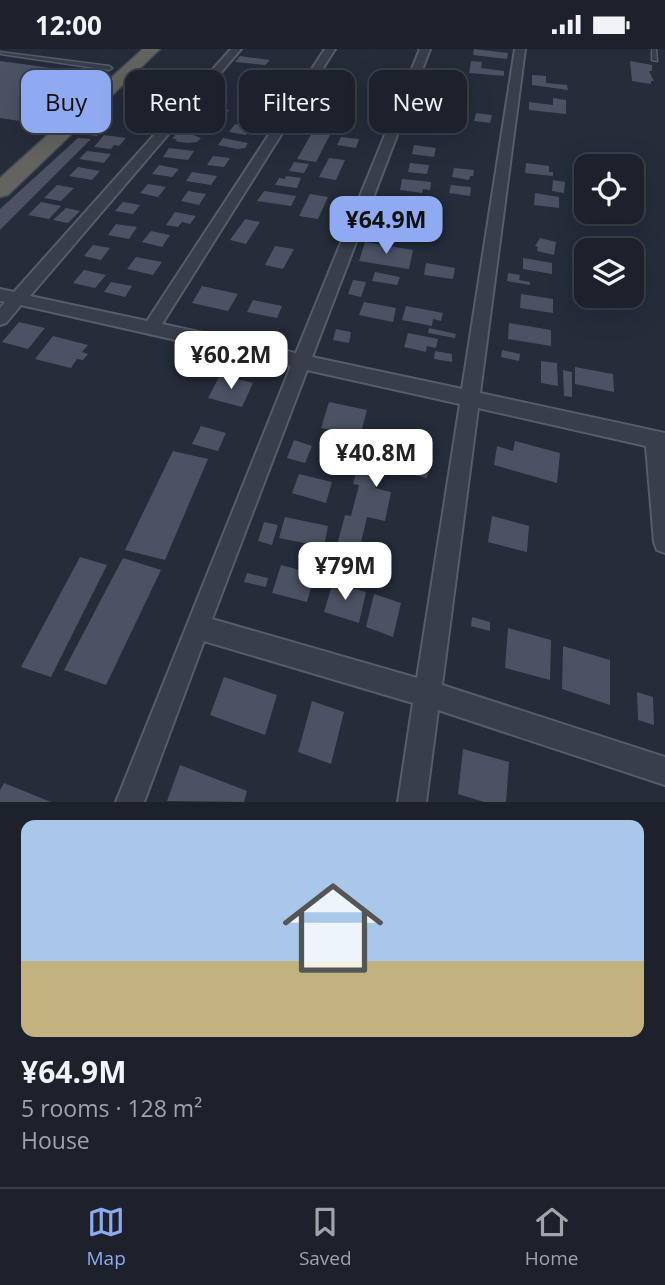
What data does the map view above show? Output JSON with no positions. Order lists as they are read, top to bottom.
{
  "page": {
    "status": "12:00",
    "chip": [
      "Buy",
      "Rent",
      "Filters",
      "New"
    ],
    "price": [
      "¥64.9M",
      "¥60.2M",
      "¥40.8M",
      "¥79M"
    ],
    "list": [
      {
        "name": "¥64.9M",
        "note": "5 rooms · 128 m² · House"
      }
    ],
    "tabs": ["Map", "Saved", "Home"]
  }
}
